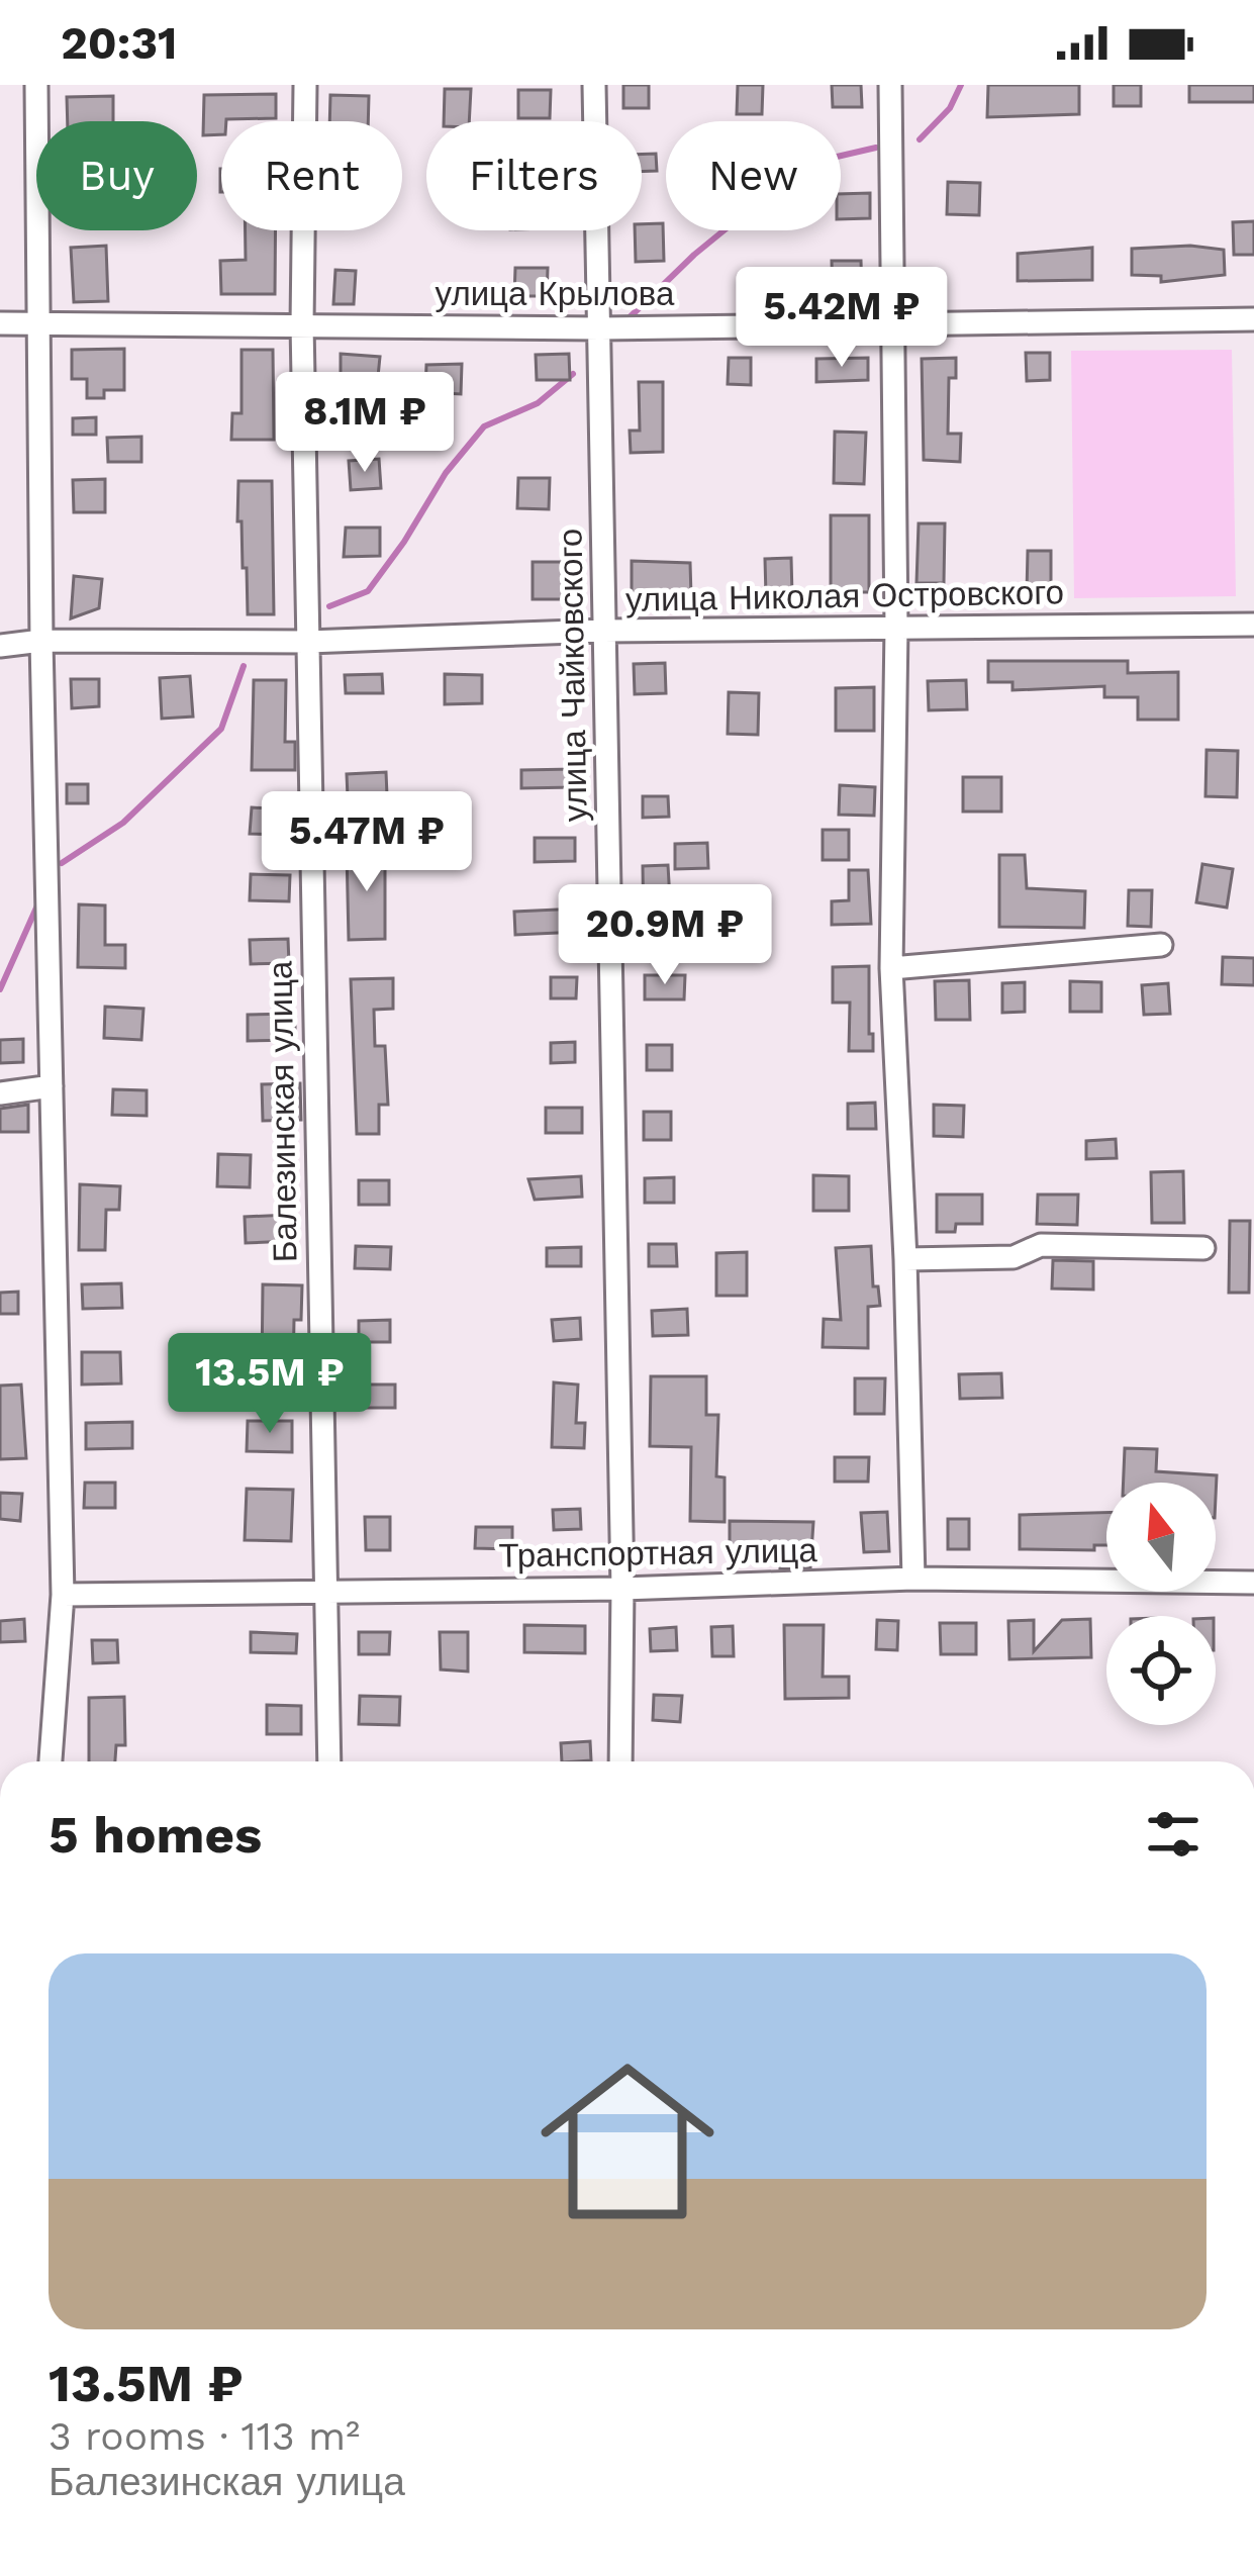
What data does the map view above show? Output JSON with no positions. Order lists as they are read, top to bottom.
{
  "streets": {
    "street": [
      "улица Крылова",
      "улица Николая Островского",
      "улица Чайковского",
      "Балезинская улица",
      "Транспортная улица"
    ]
  },
  "crossings": [
    ["улица Крылова", "улица Чайковского"],
    ["улица Крылова", "Балезинская улица"],
    ["улица Николая Островского", "улица Чайковского"],
    ["улица Николая Островского", "Балезинская улица"],
    ["улица Чайковского", "Транспортная улица"],
    ["Балезинская улица", "Транспортная улица"]
  ],
  "north": "top",
  "page": {
    "status": "20:31",
    "chip": [
      "Buy",
      "Rent",
      "Filters",
      "New"
    ],
    "price": [
      "5.42M ₽",
      "8.1M ₽",
      "5.47M ₽",
      "20.9M ₽",
      "13.5M ₽"
    ],
    "heading": "5 homes",
    "list": [
      {
        "name": "13.5M ₽",
        "note": "3 rooms · 113 m² · Балезинская улица"
      }
    ]
  }
}
